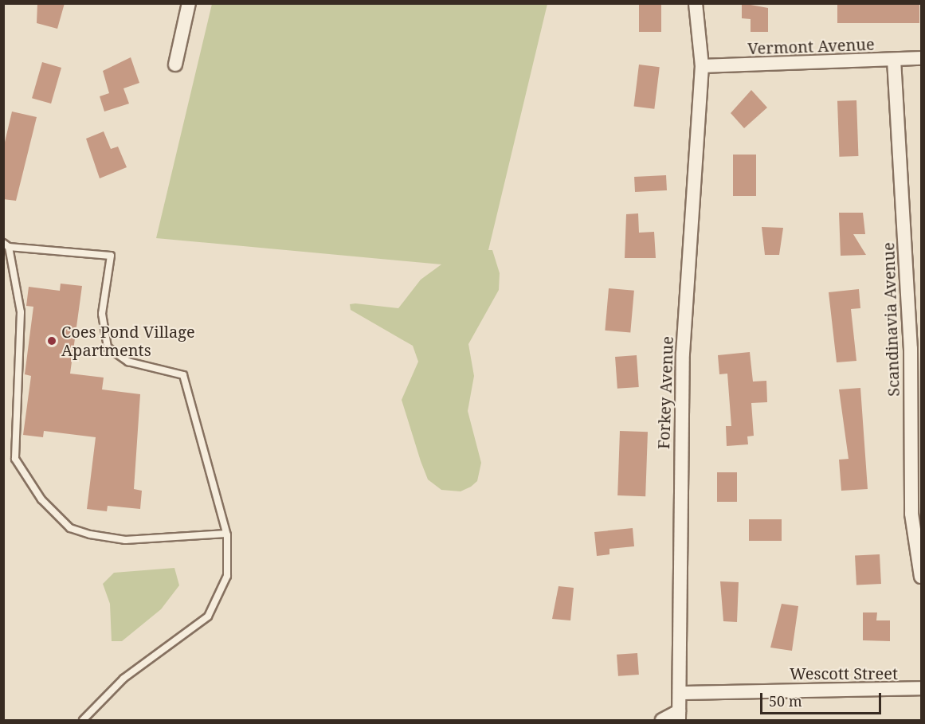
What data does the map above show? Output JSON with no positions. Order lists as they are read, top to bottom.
{
  "streets": {
    "street": [
      "Vermont Avenue",
      "Scandinavia Avenue",
      "Forkey Avenue",
      "Wescott Street"
    ]
  },
  "crossings": [
    ["Vermont Avenue", "Scandinavia Avenue"],
    ["Vermont Avenue", "Forkey Avenue"],
    ["Forkey Avenue", "Wescott Street"]
  ],
  "places": ["Coes Pond Village Apartments"],
  "scale_bar": "50 m"
}
